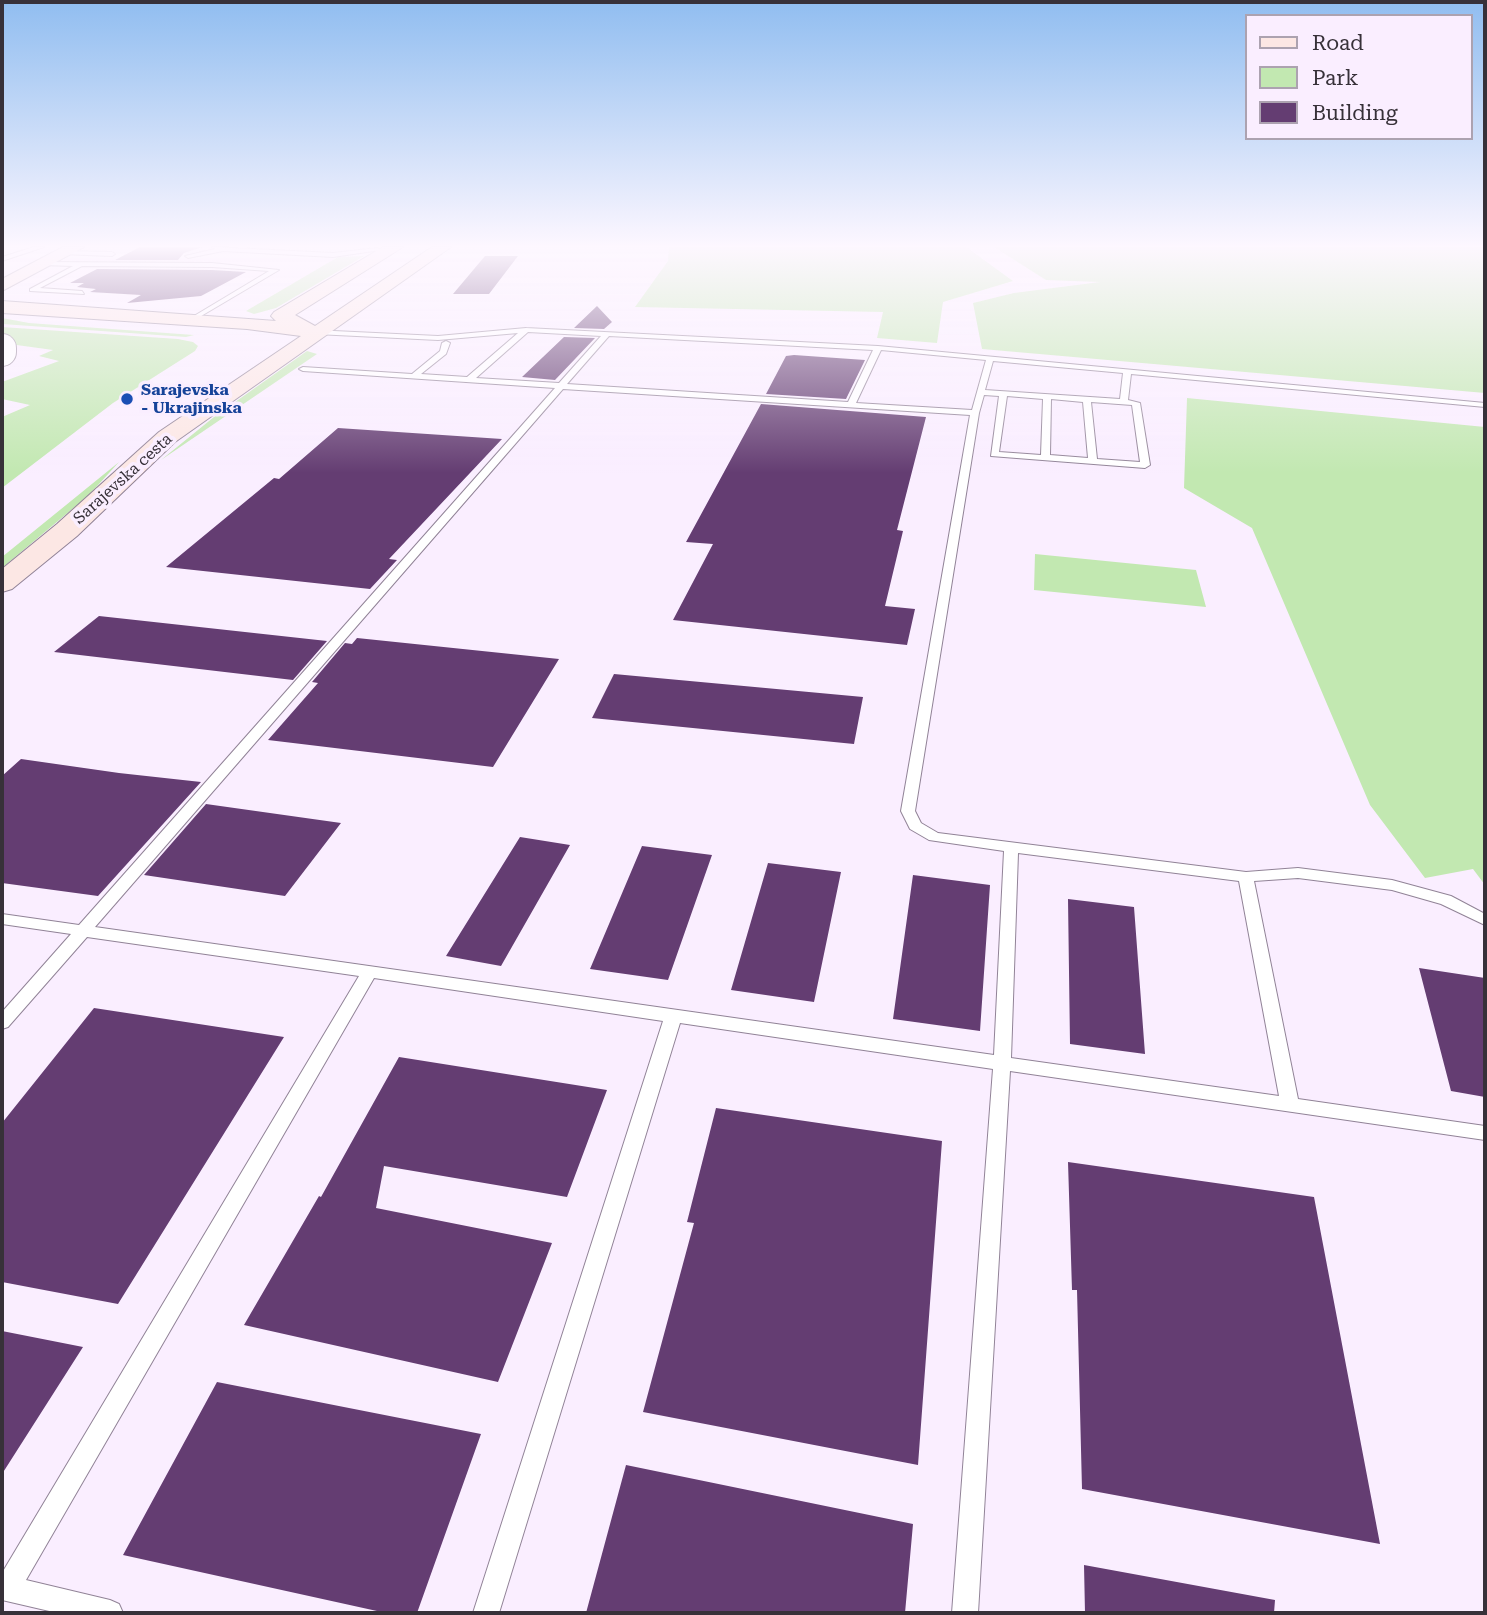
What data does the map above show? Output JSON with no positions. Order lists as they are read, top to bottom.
{
  "streets": {
    "main road": ["Sarajevska cesta"]
  },
  "places": ["Sarajevska - Ukrajinska"],
  "legend": ["Road", "Park", "Building"]
}
